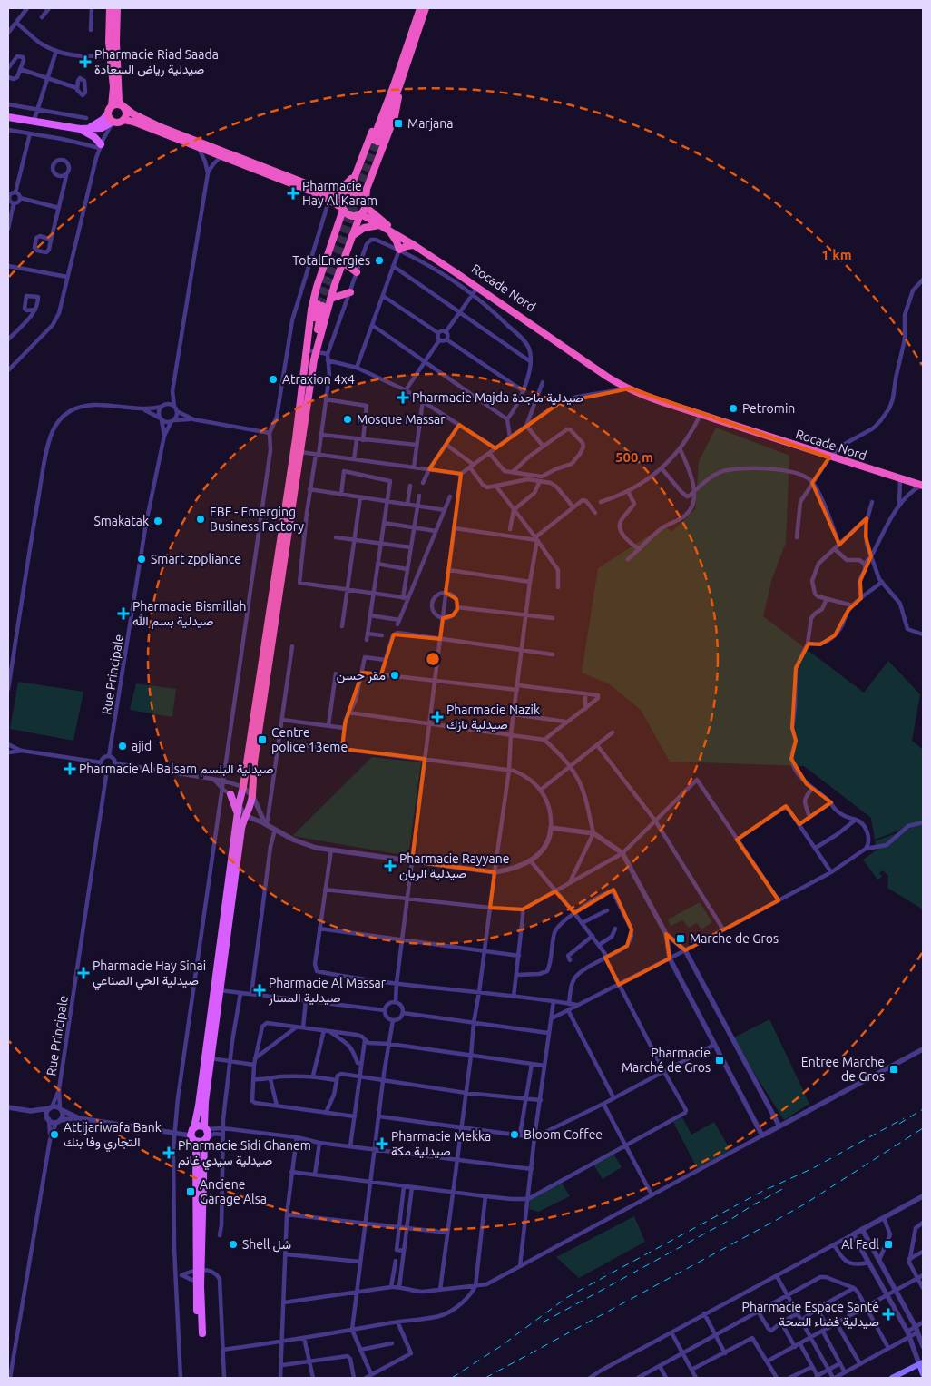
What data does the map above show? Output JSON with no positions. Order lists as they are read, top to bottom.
{
  "streets": {
    "highway": ["Rocade Nord"],
    "street": ["Rue Principale"]
  },
  "places": {
    "health": [
      "Pharmacie Riad Saada صيدلية رياض السعادة",
      "Pharmacie Hay Al Karam",
      "Pharmacie Majda صيدلية ماجدة",
      "Pharmacie Bismillah صيدلية بسم الله",
      "Pharmacie Nazik صيدلية نازك",
      "Pharmacie Al Balsam صيدلية البلسم",
      "Pharmacie Rayyane صيدلية الريان",
      "Pharmacie Hay Sinai صيدلية الحي الصناعي",
      "Pharmacie Al Massar صيدلية المسار",
      "Pharmacie Mekka صيدلية مكة",
      "Pharmacie Sidi Ghanem صيدلية سيدي غانم",
      "Pharmacie Espace Santé صيدلية فضاء الصحة"
    ],
    "transit": [
      "Marjana",
      "Centre police 13eme",
      "Marche de Gros",
      "Pharmacie Marché de Gros",
      "Entree Marche de Gros",
      "Anciene Garage Alsa",
      "Al Fadl"
    ],
    "other": [
      "TotalEnergies",
      "Atraxion 4x4",
      "Petromin",
      "Mosque Massar",
      "EBF - Emerging Business Factory",
      "Smakatak",
      "Smart zppliance",
      "مقر حسن",
      "ajid",
      "Attijariwafa Bank التجاري وفا بنك",
      "Bloom Coffee",
      "Shell شل"
    ]
  },
  "rings": ["1 km", "500 m"]
}
